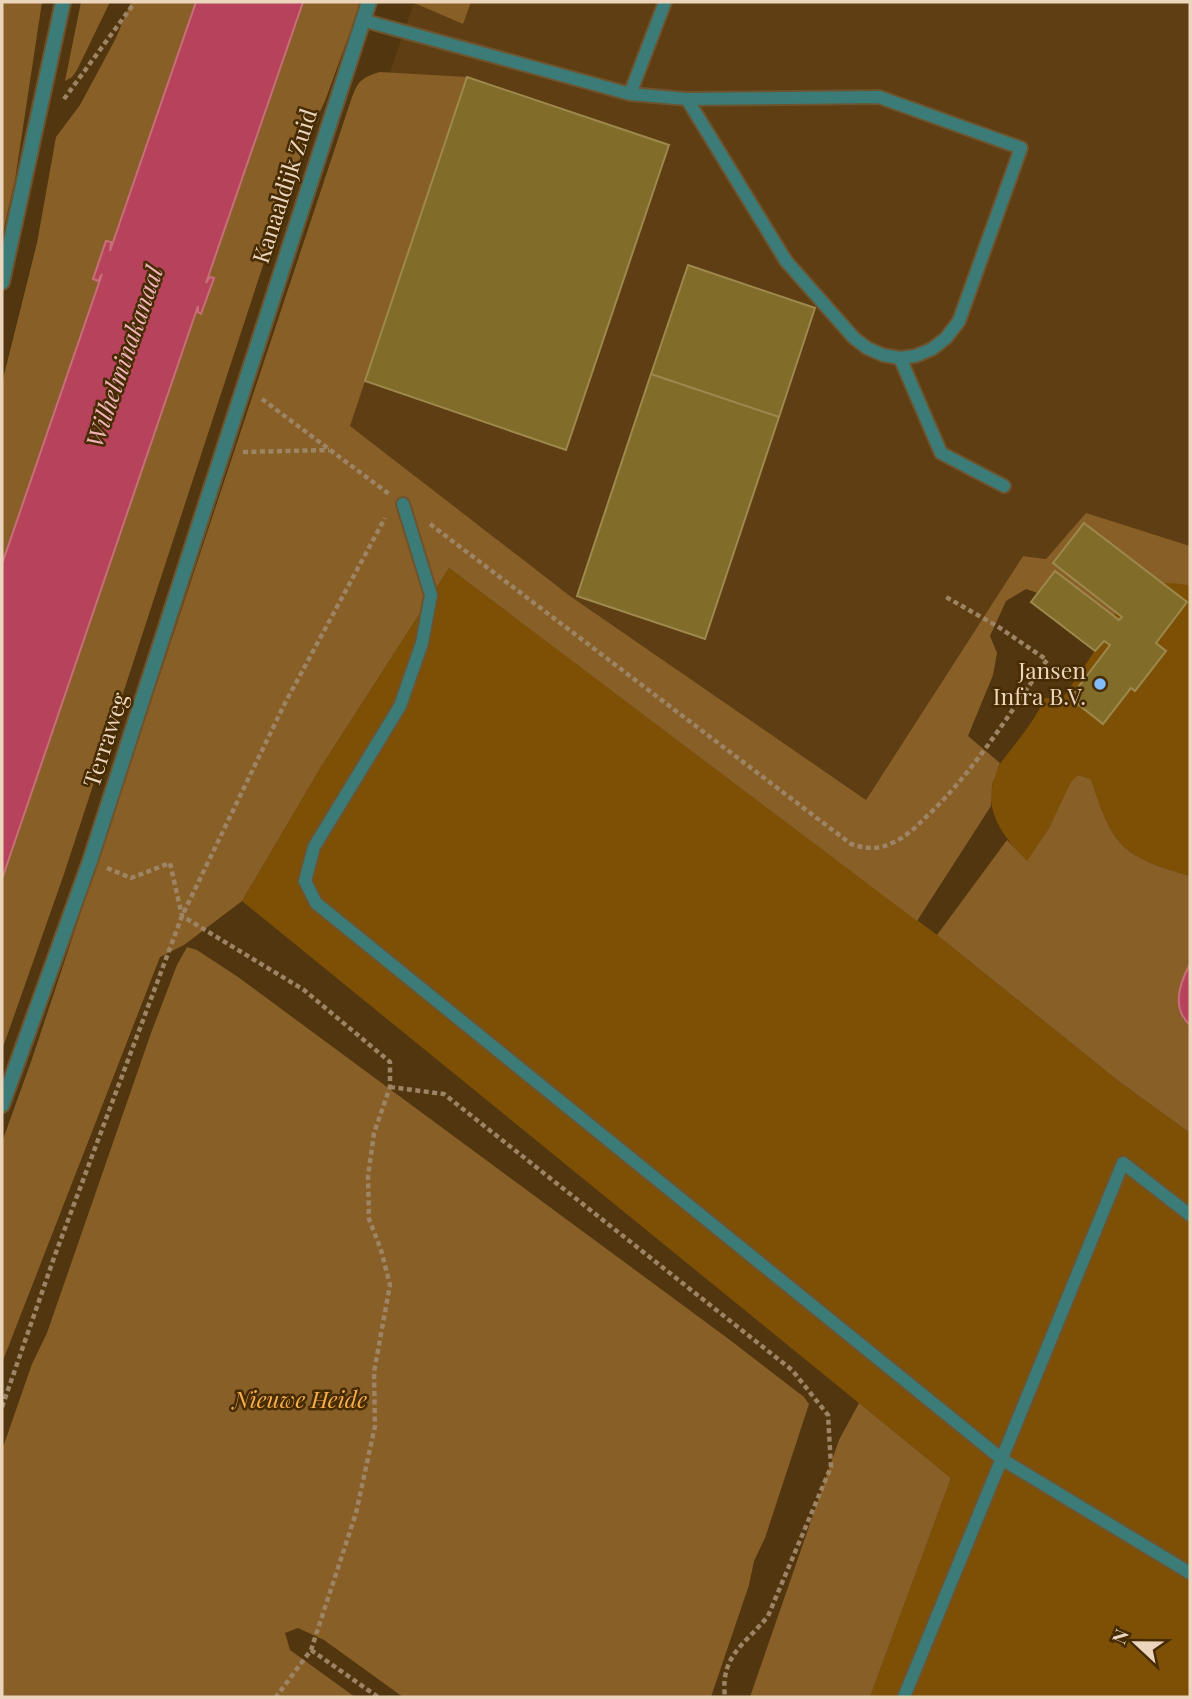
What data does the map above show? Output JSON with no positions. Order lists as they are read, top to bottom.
{
  "streets": {
    "street": ["Kanaaldijk Zuid", "Terraweg"]
  },
  "crossings": [
    ["Kanaaldijk Zuid", "Terraweg"]
  ],
  "water": ["Wilhelminakanaal"],
  "parks": ["Nieuwe Heide"],
  "places": ["Jansen Infra B.V."],
  "north": "left"
}
